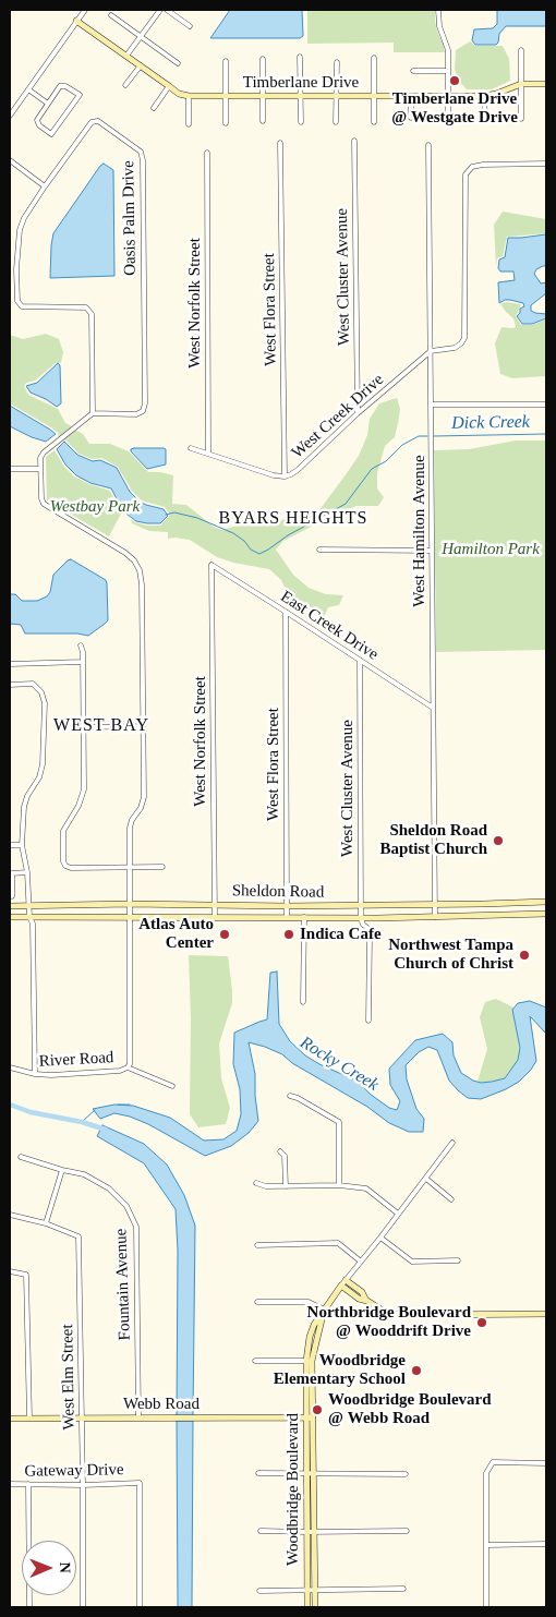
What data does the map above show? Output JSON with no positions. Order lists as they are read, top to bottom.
{
  "streets": {
    "street": [
      "Timberlane Drive",
      "Oasis Palm Drive",
      "West Cluster Avenue",
      "West Norfolk Street",
      "West Flora Street",
      "West Creek Drive",
      "West Hamilton Avenue",
      "East Creek Drive",
      "Sheldon Road",
      "River Road",
      "Fountain Avenue",
      "West Elm Street",
      "Webb Road",
      "Gateway Drive",
      "Woodbridge Boulevard"
    ]
  },
  "crossings": [
    ["West Cluster Avenue", "West Creek Drive"],
    ["West Cluster Avenue", "East Creek Drive"],
    ["West Cluster Avenue", "Sheldon Road"],
    ["West Norfolk Street", "West Creek Drive"],
    ["West Norfolk Street", "East Creek Drive"],
    ["West Norfolk Street", "Sheldon Road"],
    ["West Flora Street", "West Creek Drive"],
    ["West Flora Street", "East Creek Drive"],
    ["West Flora Street", "Sheldon Road"],
    ["West Creek Drive", "West Hamilton Avenue"],
    ["West Hamilton Avenue", "East Creek Drive"],
    ["West Hamilton Avenue", "Sheldon Road"],
    ["Fountain Avenue", "Webb Road"],
    ["West Elm Street", "Webb Road"],
    ["West Elm Street", "Gateway Drive"],
    ["Webb Road", "Woodbridge Boulevard"]
  ],
  "districts": ["BYARS HEIGHTS", "WEST BAY"],
  "water": ["Dick Creek", "Rocky Creek"],
  "parks": ["Westbay Park", "Hamilton Park"],
  "places": [
    "Timberlane Drive @ Westgate Drive",
    "Sheldon Road Baptist Church",
    "Atlas Auto Center",
    "Indica Cafe",
    "Northwest Tampa Church of Christ",
    "Northbridge Boulevard @ Wooddrift Drive",
    "Woodbridge Elementary School",
    "Woodbridge Boulevard @ Webb Road"
  ],
  "north": "right"
}
